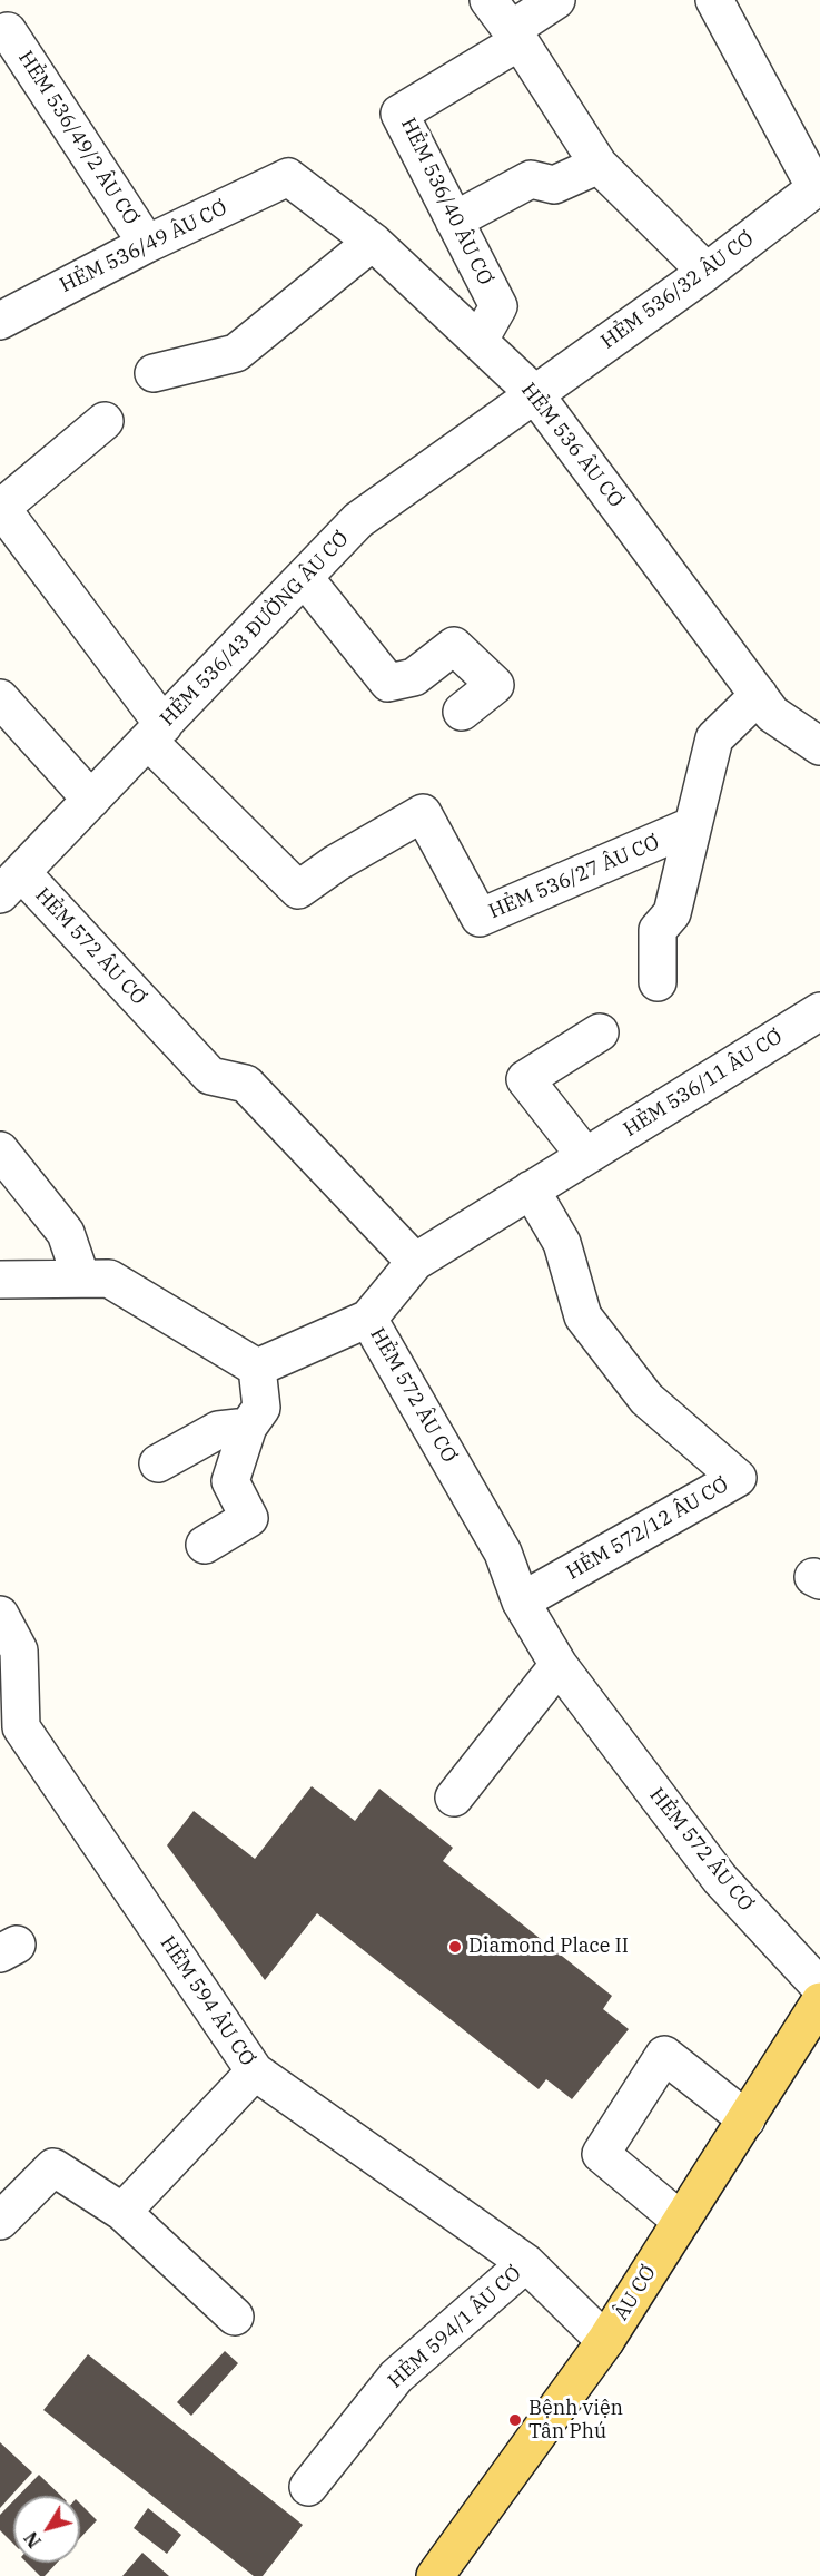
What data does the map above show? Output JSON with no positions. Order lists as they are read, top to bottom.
{
  "streets": {
    "main road": ["ÂU CƠ"],
    "street": [
      "HẺM 536/49/2 ÂU CƠ",
      "HẺM 536/40 ÂU CƠ",
      "HẺM 536/49 ÂU CƠ",
      "HẺM 536/32 ÂU CƠ",
      "HẺM 536 ÂU CƠ",
      "HẺM 536/43 ĐƯỜNG ÂU CƠ",
      "HẺM 536/27 ÂU CƠ",
      "HẺM 572 ÂU CƠ",
      "HẺM 536/11 ÂU CƠ",
      "HẺM 572/12 ÂU CƠ",
      "HẺM 594 ÂU CƠ",
      "HẺM 594/1 ÂU CƠ"
    ]
  },
  "crossings": [
    ["HẺM 536/49/2 ÂU CƠ", "HẺM 536/49 ÂU CƠ"],
    ["HẺM 536/40 ÂU CƠ", "HẺM 536 ÂU CƠ"],
    ["HẺM 536/49 ÂU CƠ", "HẺM 536 ÂU CƠ"],
    ["HẺM 536/32 ÂU CƠ", "HẺM 536 ÂU CƠ"],
    ["HẺM 536/32 ÂU CƠ", "HẺM 536/43 ĐƯỜNG ÂU CƠ"],
    ["HẺM 536 ÂU CƠ", "HẺM 536/43 ĐƯỜNG ÂU CƠ"],
    ["HẺM 536 ÂU CƠ", "HẺM 536/27 ÂU CƠ"],
    ["HẺM 536/43 ĐƯỜNG ÂU CƠ", "HẺM 536/27 ÂU CƠ"],
    ["HẺM 536/43 ĐƯỜNG ÂU CƠ", "HẺM 572 ÂU CƠ"],
    ["HẺM 572 ÂU CƠ", "HẺM 536/11 ÂU CƠ"],
    ["HẺM 572 ÂU CƠ", "HẺM 572/12 ÂU CƠ"],
    ["HẺM 536/11 ÂU CƠ", "HẺM 572/12 ÂU CƠ"],
    ["HẺM 594 ÂU CƠ", "ÂU CƠ"],
    ["HẺM 594 ÂU CƠ", "HẺM 594/1 ÂU CƠ"]
  ],
  "places": ["Diamond Place II", "Bệnh viện Tân Phú"],
  "north": "bottom left"
}
